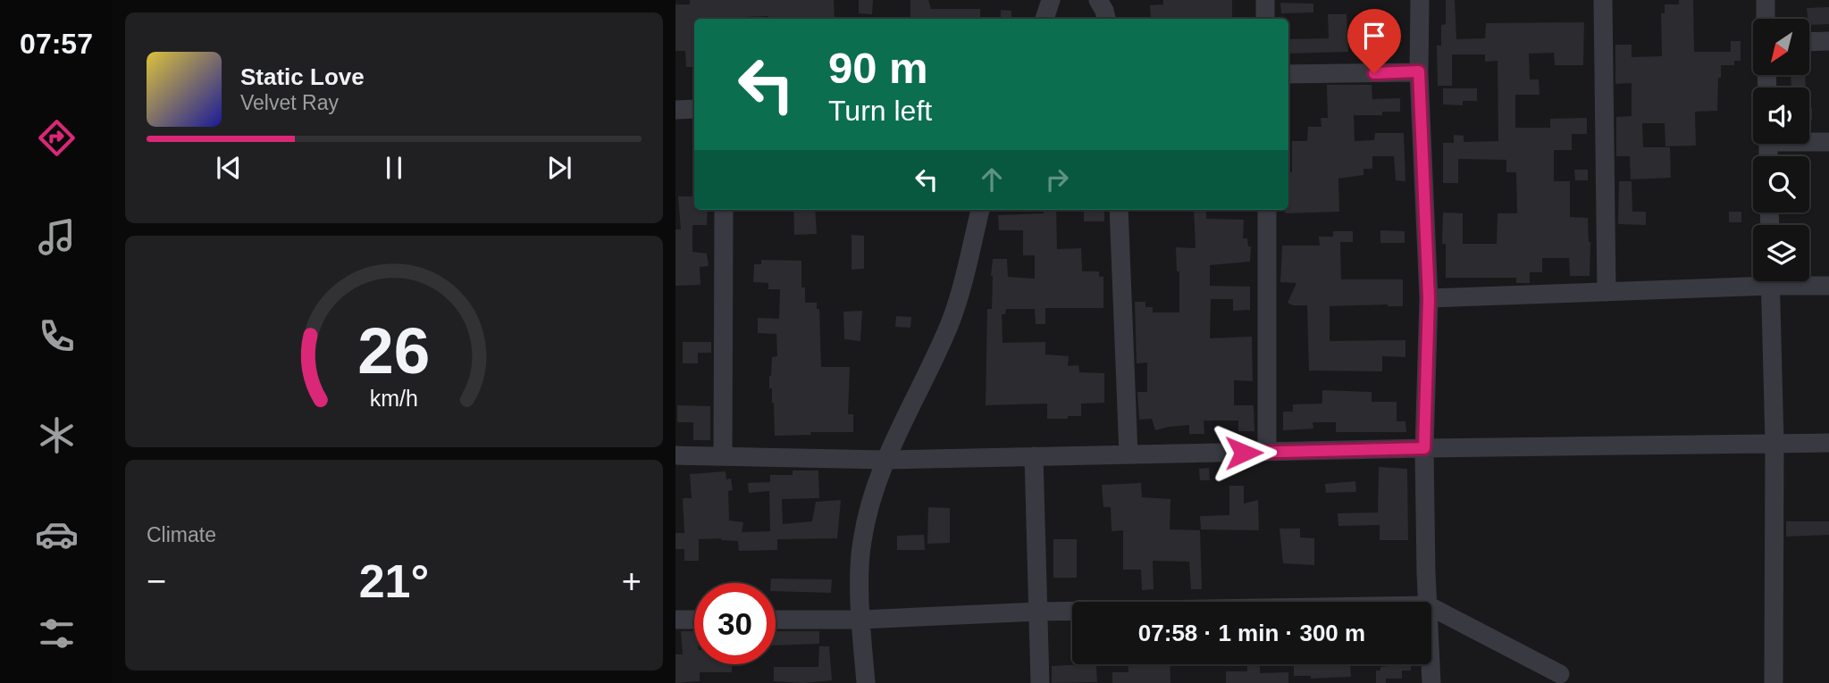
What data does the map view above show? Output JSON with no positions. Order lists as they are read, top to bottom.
{
  "north": "bottom left",
  "page": {
    "tabs": "07:57",
    "turn": ["90 m", "Turn left"],
    "song": ["Static Love", "Velvet Ray"],
    "tile": "Climate",
    "heat": ["−", "21°", "+"],
    "limit": "30",
    "trip": "07:58 · 1 min · 300 m",
    "gauge": ["26", "km/h"]
  }
}
